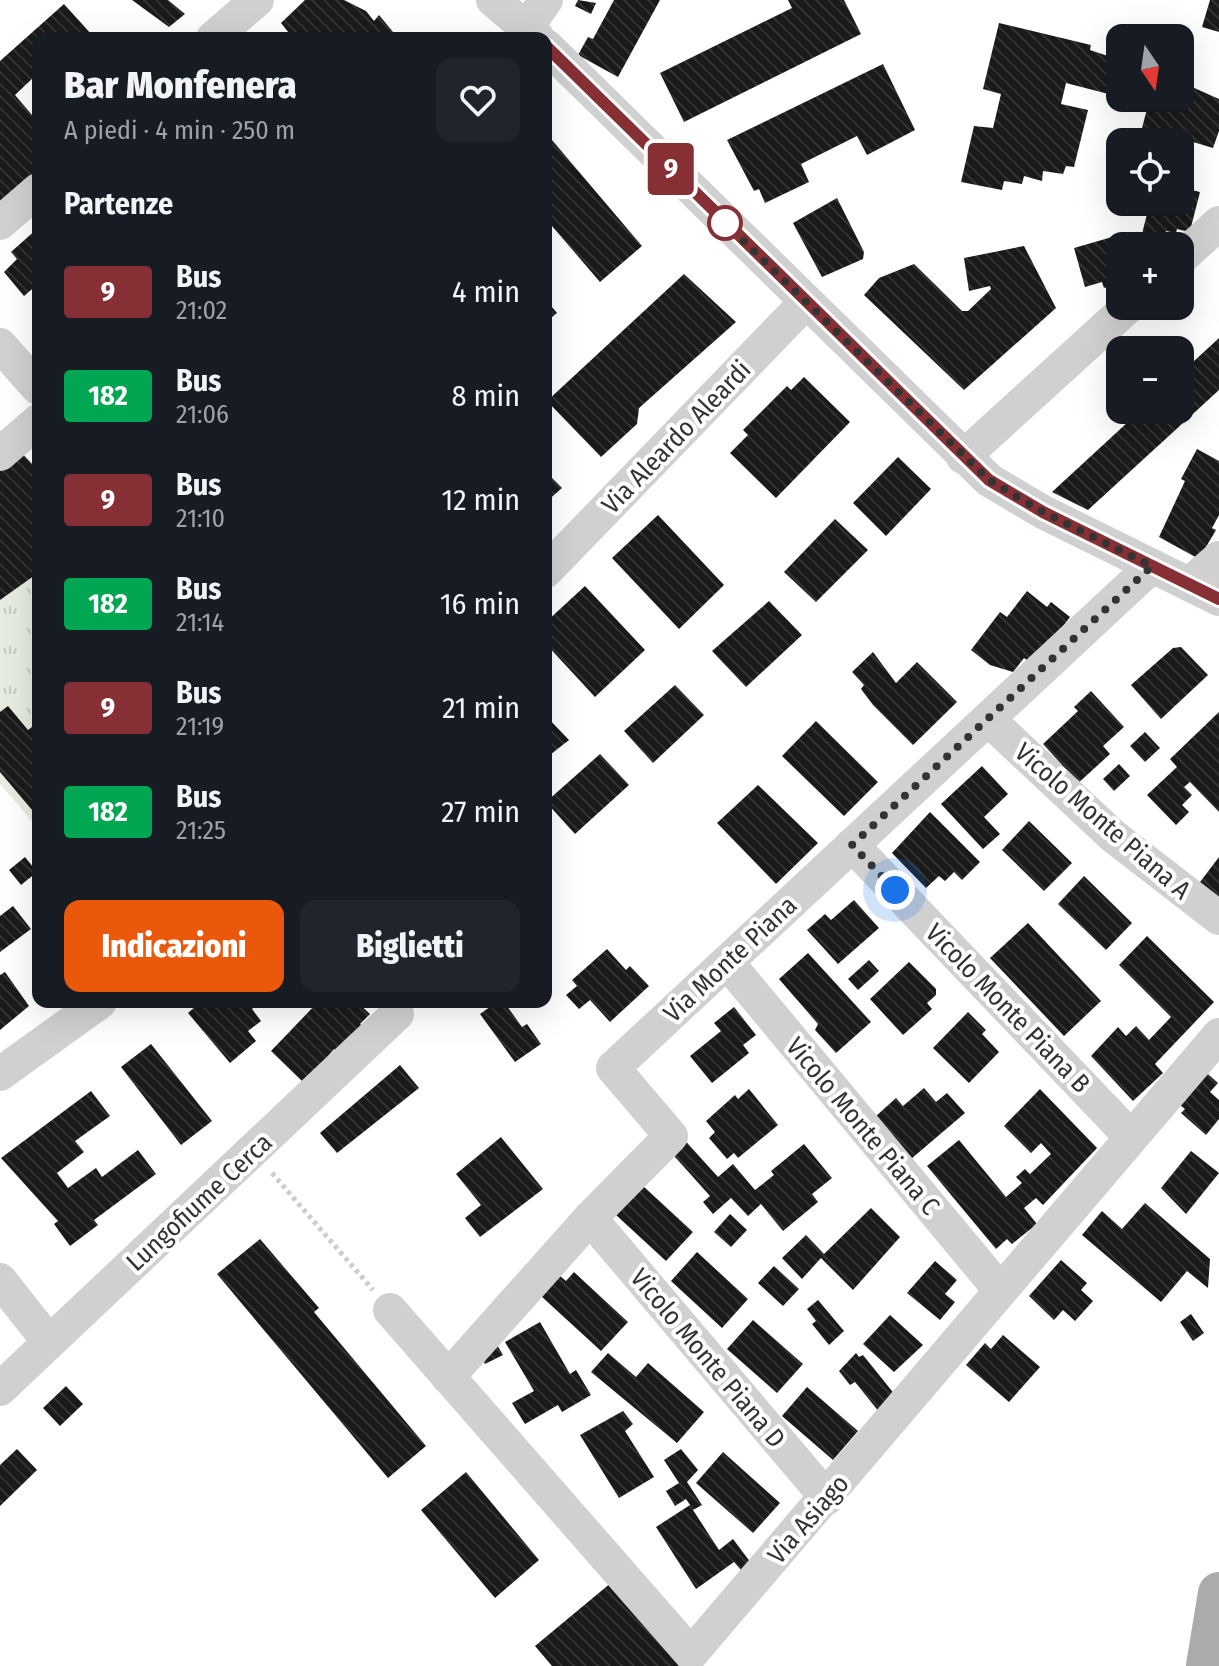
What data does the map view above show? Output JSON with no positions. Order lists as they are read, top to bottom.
{
  "streets": {
    "street": [
      "Via Aleardo Aleardi",
      "Vicolo Monte Piana A",
      "Via Monte Piana",
      "Vicolo Monte Piana B",
      "Vicolo Monte Piana C",
      "Lungofiume Cerca",
      "Vicolo Monte Piana D",
      "Via Asiago"
    ]
  },
  "crossings": [
    ["Vicolo Monte Piana A", "Via Monte Piana"],
    ["Via Monte Piana", "Vicolo Monte Piana B"],
    ["Via Monte Piana", "Vicolo Monte Piana C"],
    ["Via Monte Piana", "Vicolo Monte Piana D"],
    ["Via Monte Piana", "Via Asiago"],
    ["Vicolo Monte Piana B", "Via Asiago"],
    ["Vicolo Monte Piana C", "Via Asiago"],
    ["Vicolo Monte Piana D", "Via Asiago"]
  ],
  "lines": ["bus line 9"],
  "north": "bottom",
  "page": {
    "on_map": "9",
    "map_buttons": ["+", "−"],
    "heading": [
      ["Bar Monfenera", "A piedi · 4 min · 250 m"],
      "Partenze"
    ],
    "list": [
      {
        "mark": "9",
        "name": "Bus",
        "note": "21:02",
        "value": "4 min"
      },
      {
        "mark": "182",
        "name": "Bus",
        "note": "21:06",
        "value": "8 min"
      },
      {
        "mark": "9",
        "name": "Bus",
        "note": "21:10",
        "value": "12 min"
      },
      {
        "mark": "182",
        "name": "Bus",
        "note": "21:14",
        "value": "16 min"
      },
      {
        "mark": "9",
        "name": "Bus",
        "note": "21:19",
        "value": "21 min"
      },
      {
        "mark": "182",
        "name": "Bus",
        "note": "21:25",
        "value": "27 min"
      }
    ],
    "buttons": ["Indicazioni", "Biglietti"]
  }
}
